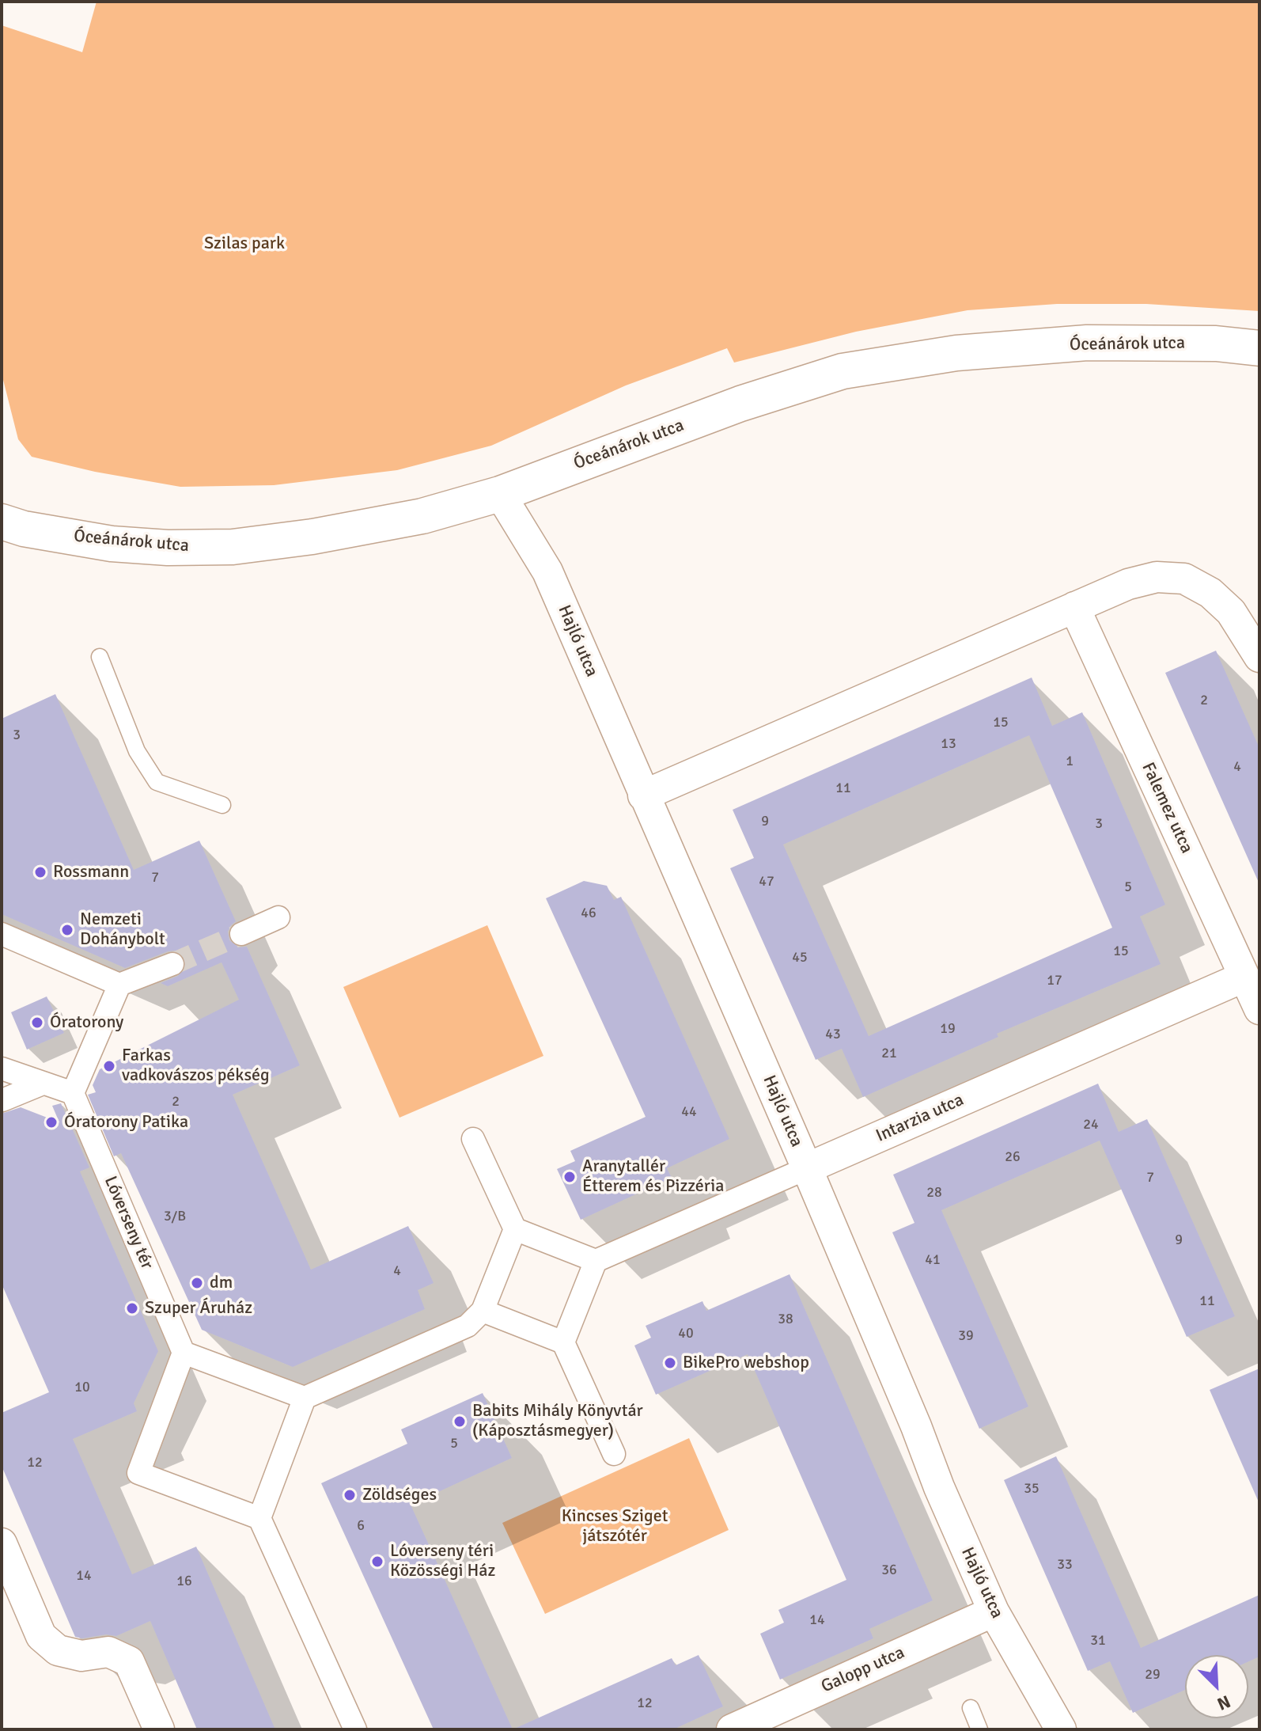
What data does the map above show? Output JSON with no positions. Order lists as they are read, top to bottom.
{
  "streets": {
    "street": [
      "Óceánárok utca",
      "Hajló utca",
      "Falemez utca",
      "Intarzia utca",
      "Lóverseny tér",
      "Galopp utca"
    ]
  },
  "crossings": [
    ["Óceánárok utca", "Hajló utca"],
    ["Hajló utca", "Intarzia utca"],
    ["Hajló utca", "Galopp utca"],
    ["Falemez utca", "Intarzia utca"]
  ],
  "parks": ["Szilas park", "Kincses Sziget játszótér"],
  "places": [
    "Rossmann",
    "Nemzeti Dohánybolt",
    "Óratorony",
    "Farkas vadkovászos pékség",
    "Óratorony Patika",
    "Aranytallér Étterem és Pizzéria",
    "dm",
    "Szuper Áruház",
    "BikePro webshop",
    "Babits Mihály Könyvtár (Káposztásmegyer)",
    "Zöldséges",
    "Lóverseny téri Közösségi Ház"
  ],
  "house_numbers": [
    "2",
    "15",
    "3",
    "13",
    "1",
    "4",
    "11",
    "9",
    "3",
    "7",
    "47",
    "5",
    "46",
    "15",
    "45",
    "17",
    "19",
    "43",
    "21",
    "2",
    "44",
    "24",
    "26",
    "7",
    "28",
    "3/B",
    "9",
    "41",
    "4",
    "11",
    "38",
    "40",
    "39",
    "10",
    "5",
    "12",
    "35",
    "6",
    "33",
    "36",
    "14",
    "16",
    "14",
    "31",
    "29",
    "12"
  ],
  "north": "bottom right"
}
